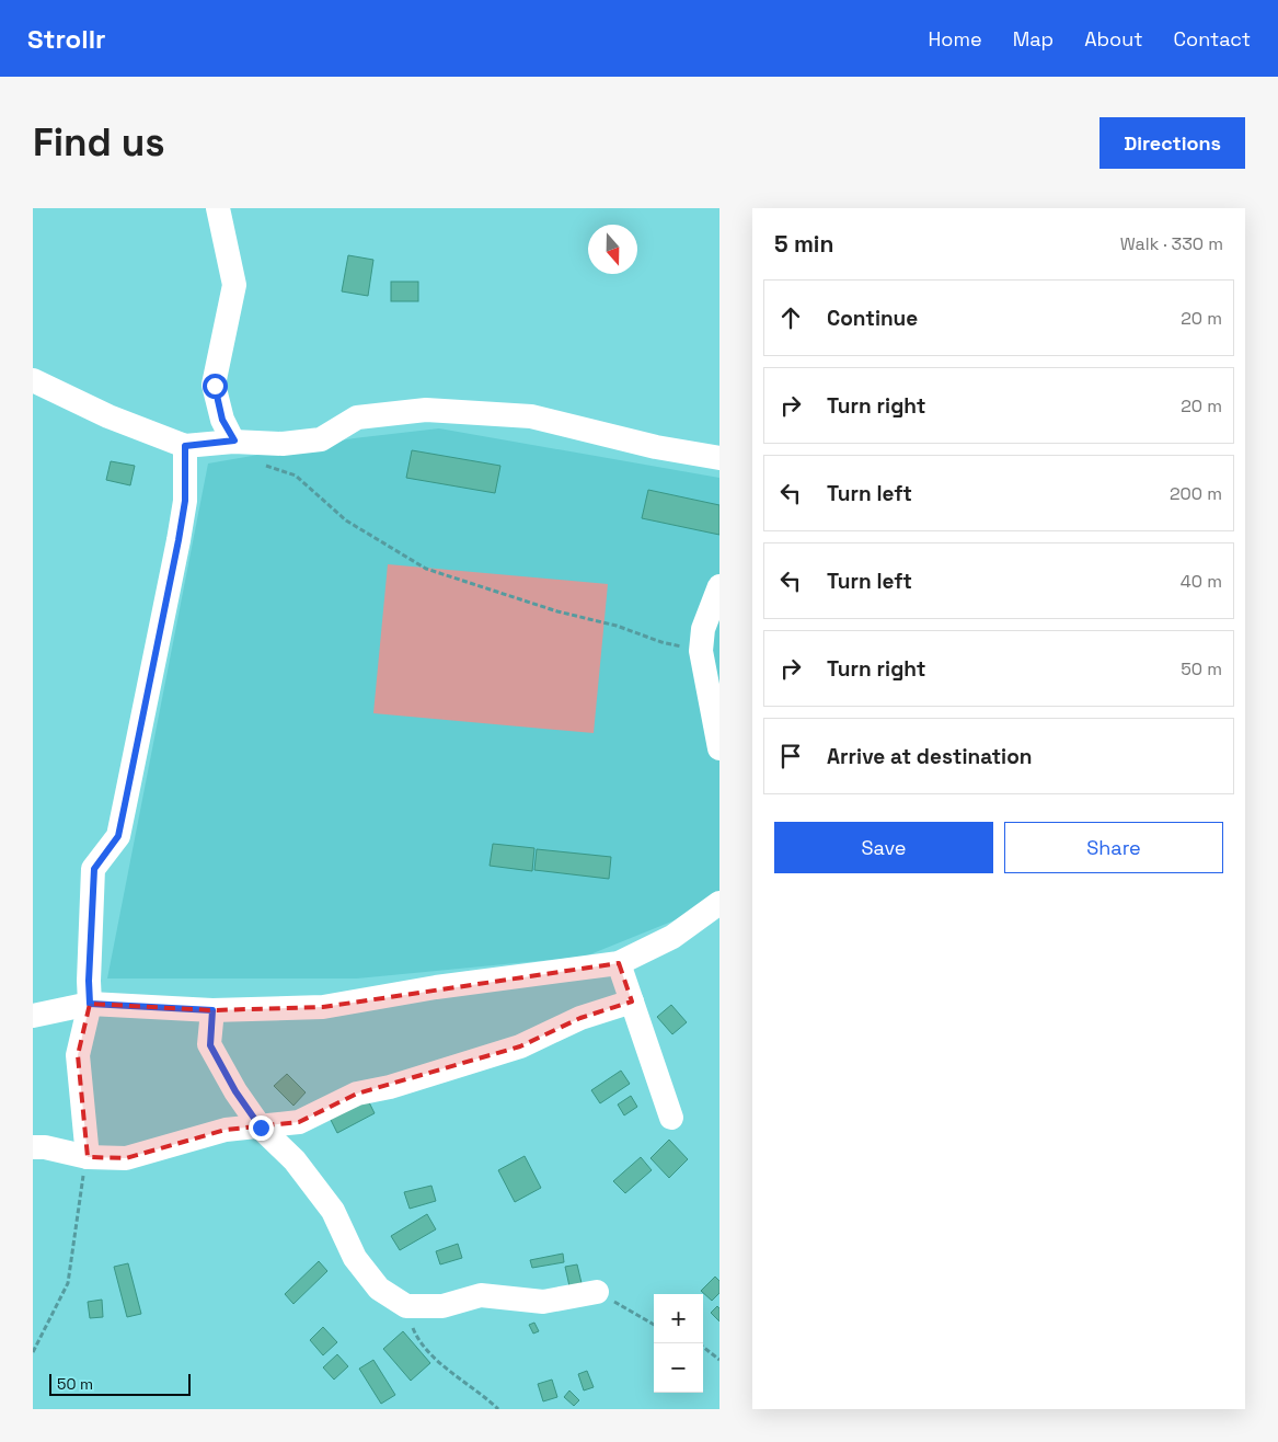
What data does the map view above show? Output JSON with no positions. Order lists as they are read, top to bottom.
{
  "scale_bar": "50 m",
  "north": "bottom",
  "page": {
    "header": "Strollr",
    "nav": [
      "Home",
      "Map",
      "About",
      "Contact"
    ],
    "buttons": [
      "Directions",
      ["Save", "Share"]
    ],
    "title": "Find us",
    "heading": ["5 min", "Walk · 330 m"],
    "list": [
      ["Continue", "20 m"],
      ["Turn right", "20 m"],
      ["Turn left", "200 m"],
      ["Turn left", "40 m"],
      ["Turn right", "50 m"],
      "Arrive at destination"
    ],
    "map_buttons": ["+", "−"],
    "scale": "50 m"
  }
}
